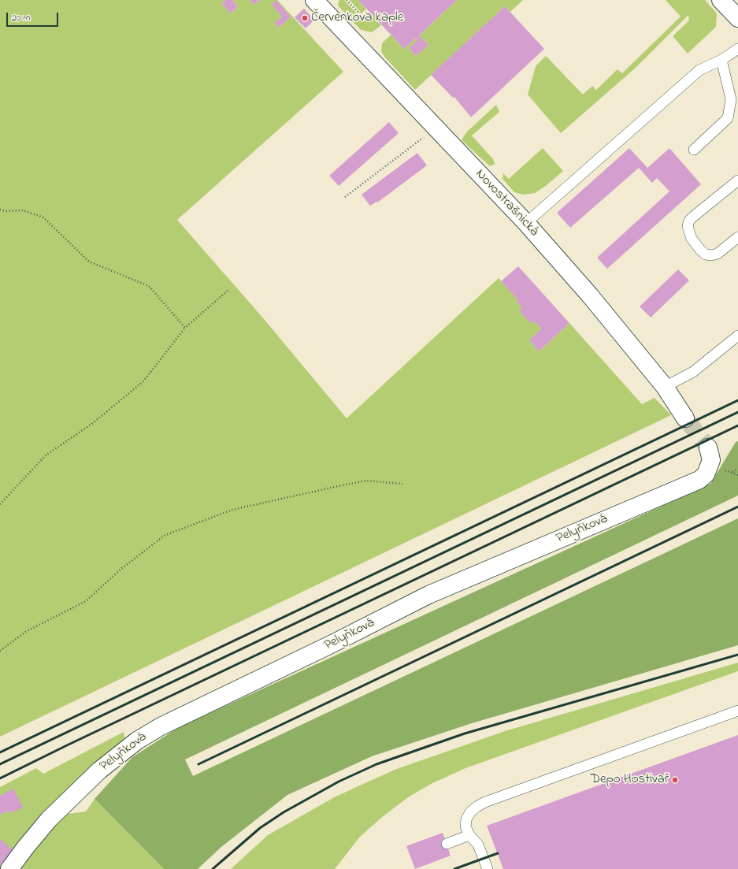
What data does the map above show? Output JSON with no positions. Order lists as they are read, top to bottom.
{
  "streets": {
    "street": ["Novostrašnická", "Pelyňková"]
  },
  "places": ["Červenkova kaple", "Depo Hostivař"],
  "scale_bar": "20 m"
}
